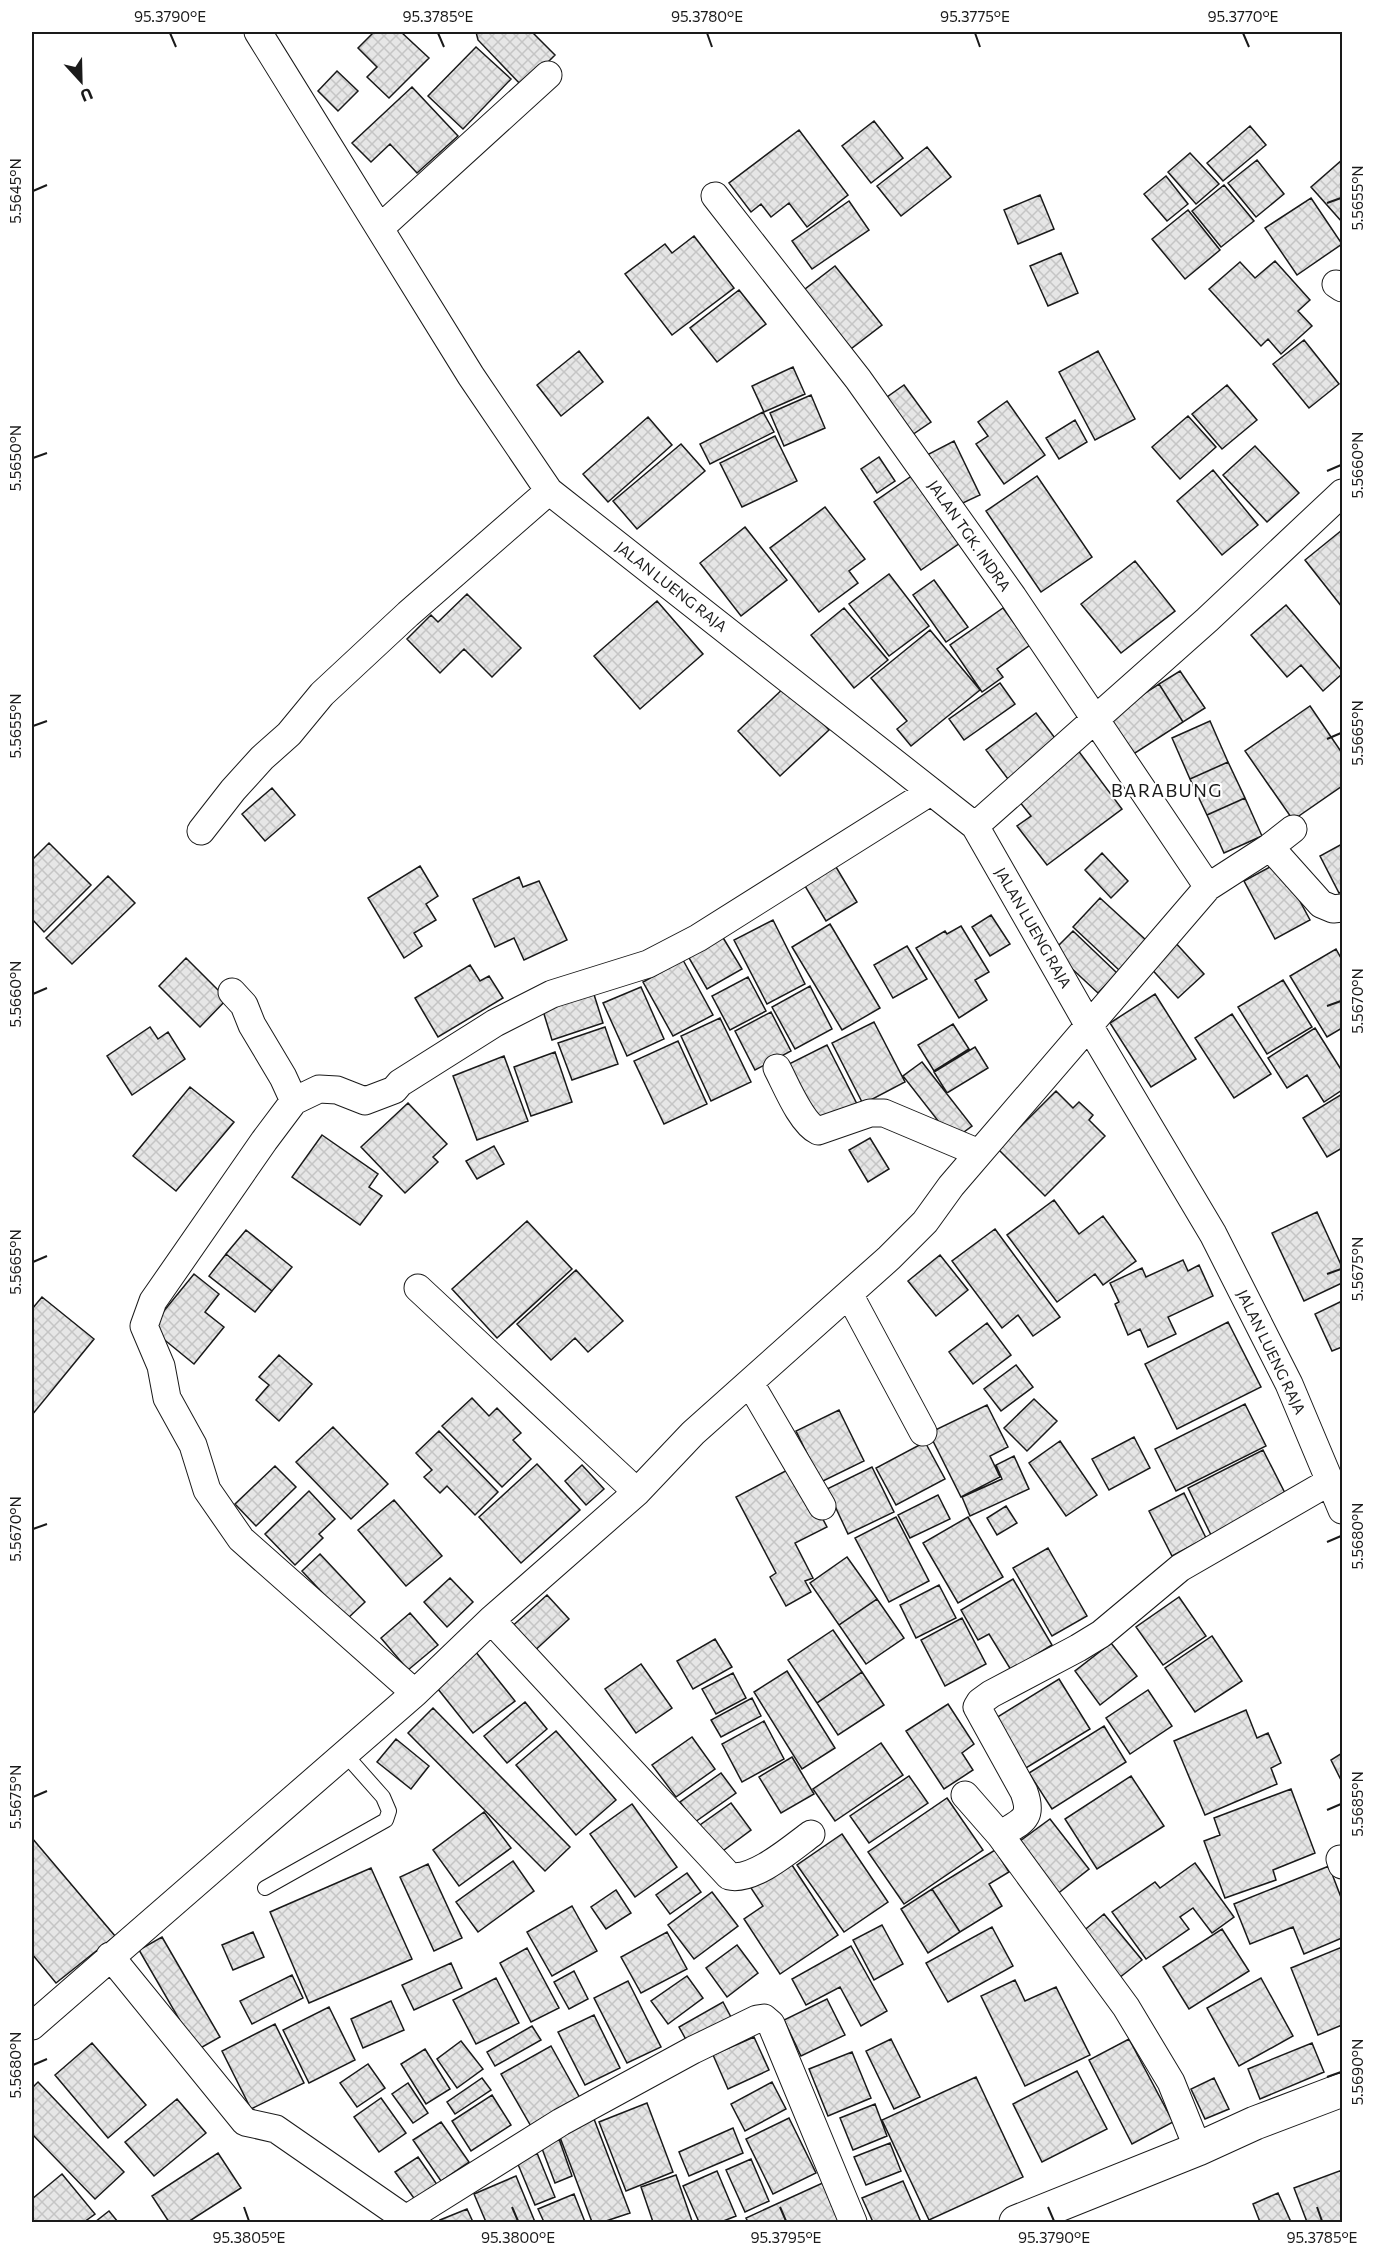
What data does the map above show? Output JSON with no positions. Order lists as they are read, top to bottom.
{
  "streets": {
    "street": ["JALAN TGK. INDRA", "JALAN LUENG RAJA"]
  },
  "districts": ["BARABUNG"],
  "north": "bottom",
  "coordinates": [
    "95.3790°E",
    "95.3785°E",
    "95.3780°E",
    "95.3775°E",
    "95.3770°E",
    "5.5645°N",
    "5.5655°N",
    "5.5650°N",
    "5.5660°N",
    "5.5665°N",
    "5.5670°N",
    "5.5675°N",
    "5.5680°N",
    "5.5685°N",
    "5.5690°N",
    "95.3805°E",
    "95.3800°E",
    "95.3795°E"
  ]
}
